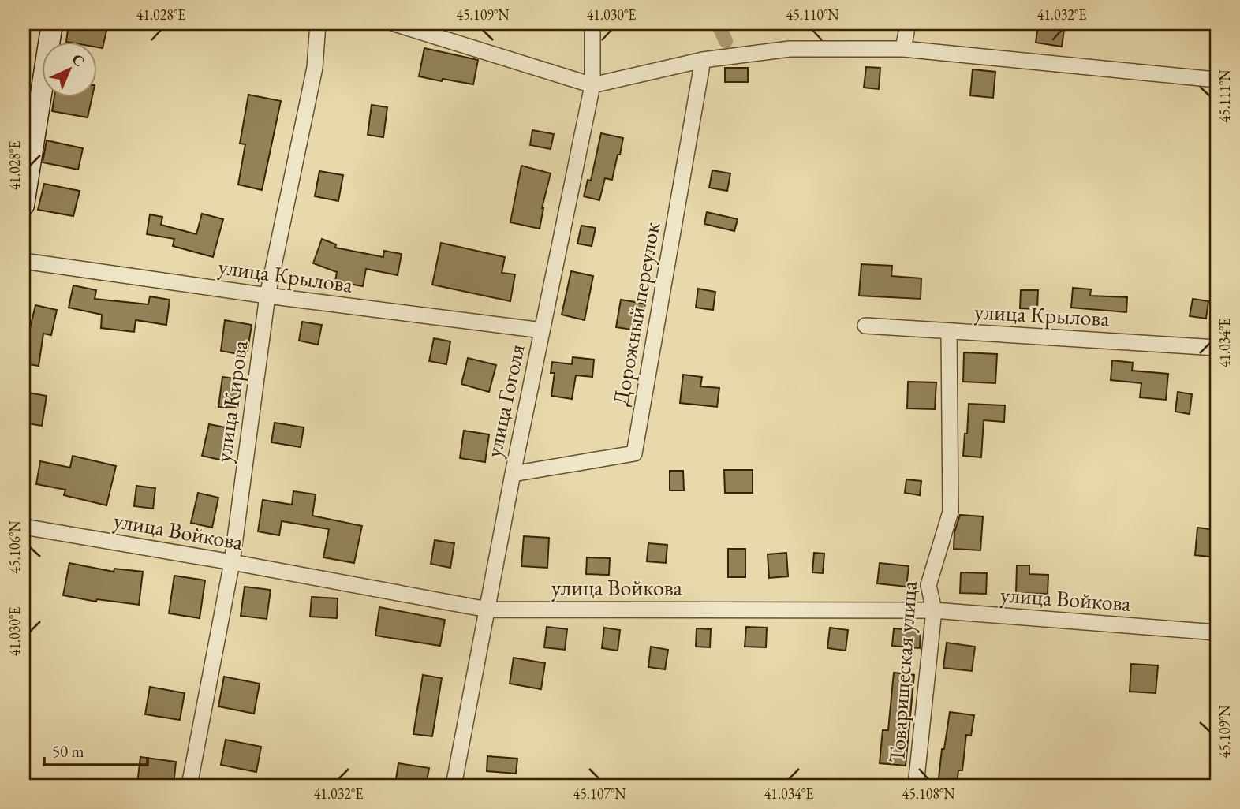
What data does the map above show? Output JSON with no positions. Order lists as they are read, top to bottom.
{
  "streets": {
    "street": [
      "улица Крылова",
      "Дорожный переулок",
      "улица Гоголя",
      "улица Кирова",
      "улица Войкова",
      "Товарищеская улица"
    ]
  },
  "crossings": [
    ["улица Крылова", "улица Гоголя"],
    ["улица Крылова", "улица Кирова"],
    ["улица Крылова", "Товарищеская улица"],
    ["Дорожный переулок", "улица Гоголя"],
    ["улица Гоголя", "улица Войкова"],
    ["улица Кирова", "улица Войкова"],
    ["улица Войкова", "Товарищеская улица"]
  ],
  "scale_bar": "50 m",
  "north": "top right",
  "coordinates": [
    "41.028°E",
    "45.109°N",
    "41.030°E",
    "45.110°N",
    "41.032°E",
    "45.111°N",
    "41.034°E",
    "45.106°N",
    "45.107°N",
    "45.108°N"
  ]
}
